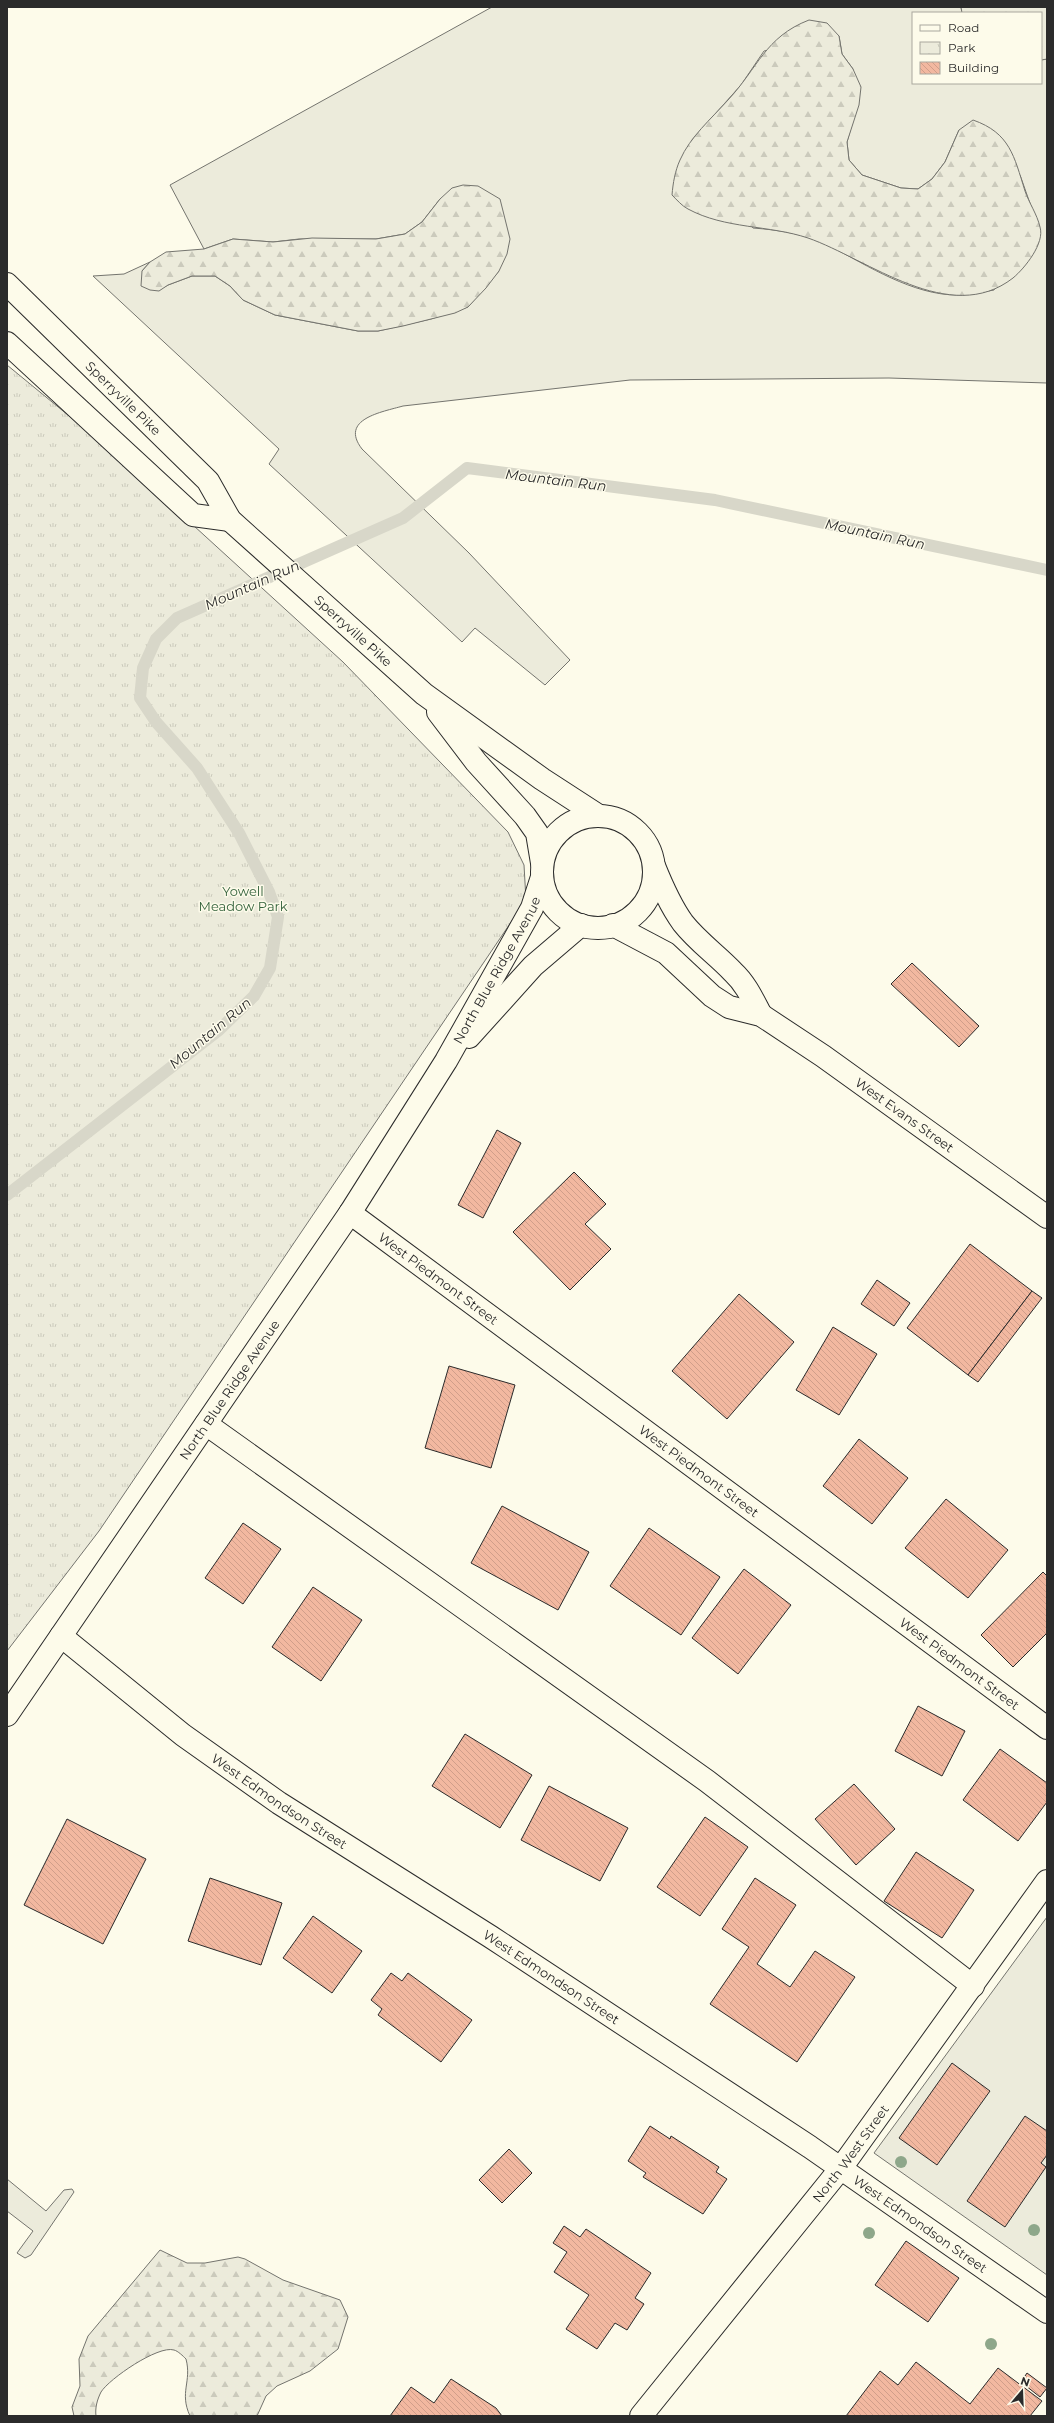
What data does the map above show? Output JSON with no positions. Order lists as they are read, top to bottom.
{
  "streets": {
    "street": [
      "Sperryville Pike",
      "North Blue Ridge Avenue",
      "West Evans Street",
      "West Piedmont Street",
      "West Edmondson Street",
      "North West Street"
    ]
  },
  "crossings": [
    ["Sperryville Pike", "North Blue Ridge Avenue"],
    ["Sperryville Pike", "West Evans Street"],
    ["North Blue Ridge Avenue", "West Evans Street"],
    ["North Blue Ridge Avenue", "West Piedmont Street"],
    ["North Blue Ridge Avenue", "West Edmondson Street"],
    ["West Edmondson Street", "North West Street"]
  ],
  "water": ["Mountain Run"],
  "parks": ["Yowell Meadow Park"],
  "legend": ["Road", "Park", "Building"],
  "north": "top"
}
